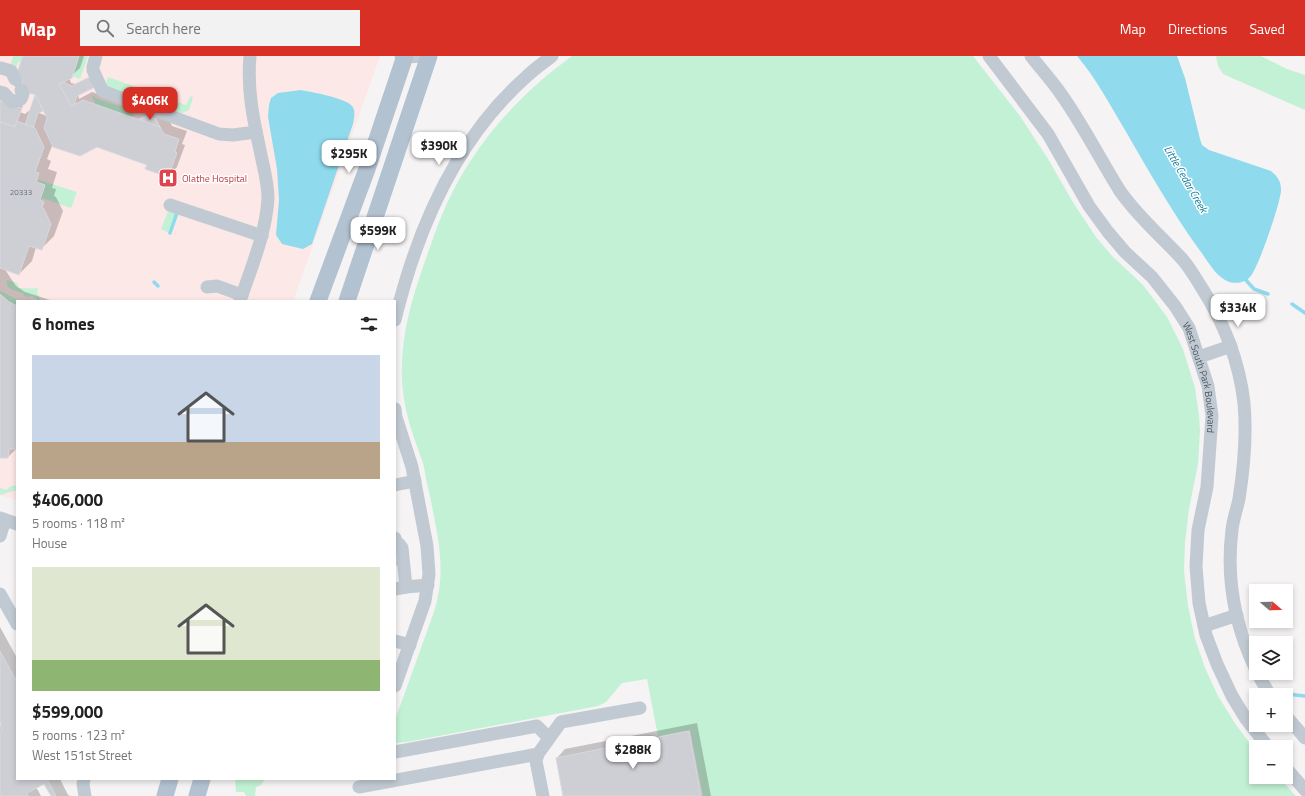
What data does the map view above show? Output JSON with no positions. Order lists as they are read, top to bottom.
{
  "streets": {
    "street": ["West South Park Boulevard"]
  },
  "water": ["Little Cedar Creek"],
  "places": {
    "hospital": ["Olathe Hospital"]
  },
  "house_numbers": ["20333"],
  "north": "right",
  "page": {
    "header": "Map",
    "search": "Search here",
    "nav": ["Map", "Directions", "Saved"],
    "price": [
      "$406K",
      "$390K",
      "$295K",
      "$599K",
      "$334K",
      "$288K"
    ],
    "heading": "6 homes",
    "list": [
      {
        "name": "$406,000",
        "note": "5 rooms · 118 m² · House"
      },
      {
        "name": "$599,000",
        "note": "5 rooms · 123 m² · West 151st Street"
      }
    ],
    "map_buttons": ["+", "−"]
  }
}
